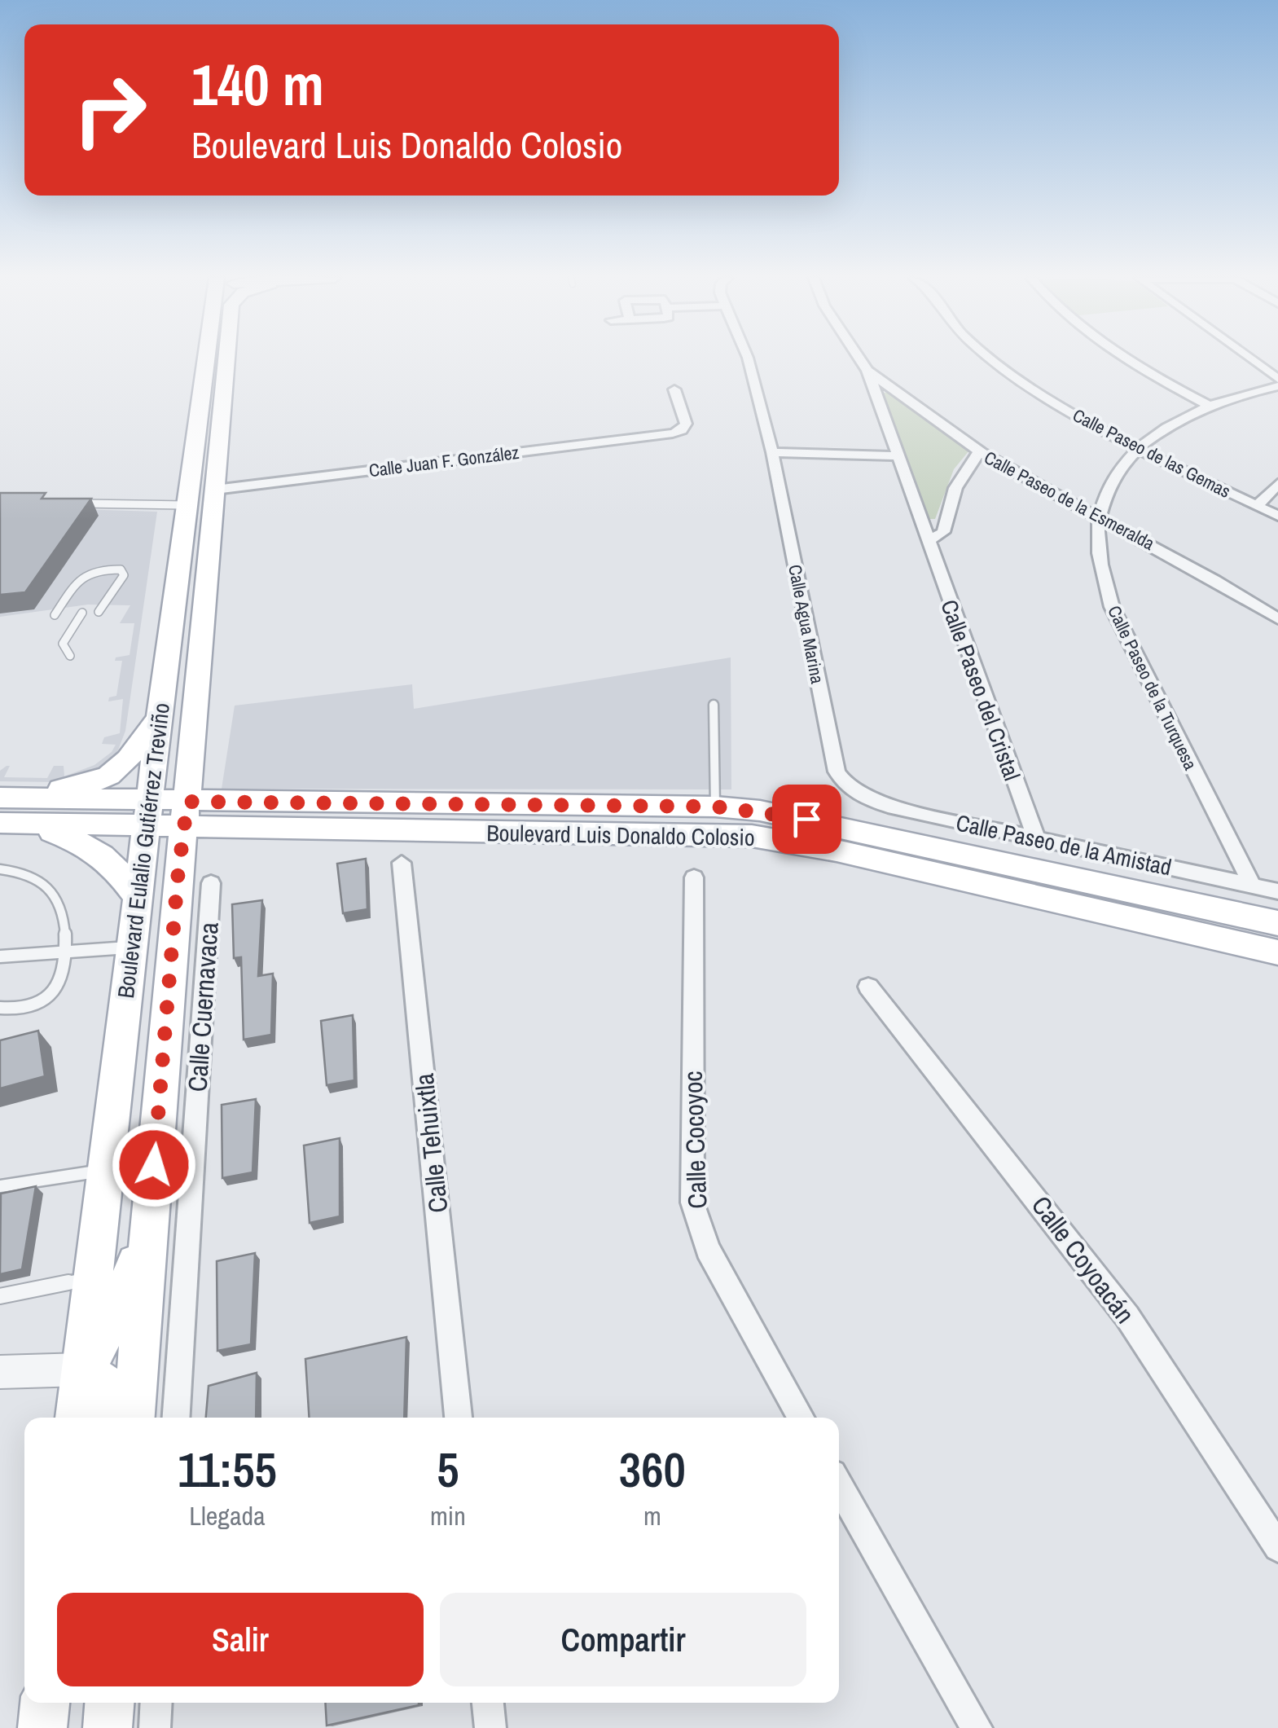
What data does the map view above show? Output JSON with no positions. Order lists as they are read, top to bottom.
{
  "streets": {
    "main road": ["Boulevard Luis Donaldo Colosio", "Boulevard Eulalio Gutiérrez Treviño"],
    "street": [
      "Calle Paseo de las Gemas",
      "Calle Juan F. González",
      "Calle Paseo de la Esmeralda",
      "Calle Agua Marina",
      "Calle Paseo de la Turquesa",
      "Calle Paseo del Cristal",
      "Calle Paseo de la Amistad",
      "Calle Cuernavaca",
      "Calle Cocoyoc",
      "Calle Tehuixtla",
      "Calle Coyoacán"
    ]
  },
  "crossings": [
    ["Calle Paseo de las Gemas", "Calle Paseo de la Turquesa"],
    ["Calle Juan F. González", "Boulevard Eulalio Gutiérrez Treviño"],
    ["Calle Paseo de la Esmeralda", "Calle Paseo de la Turquesa"],
    ["Calle Paseo de la Esmeralda", "Calle Paseo del Cristal"],
    ["Calle Agua Marina", "Calle Paseo de la Amistad"],
    ["Calle Paseo de la Turquesa", "Calle Paseo de la Amistad"],
    ["Calle Paseo del Cristal", "Calle Paseo de la Amistad"],
    ["Boulevard Luis Donaldo Colosio", "Boulevard Eulalio Gutiérrez Treviño"]
  ],
  "page": {
    "turn": ["140 m", "Boulevard Luis Donaldo Colosio"],
    "eta": [
      "11:55",
      "Llegada",
      "5",
      "min",
      "360",
      "m"
    ],
    "buttons": ["Salir", "Compartir"]
  }
}
